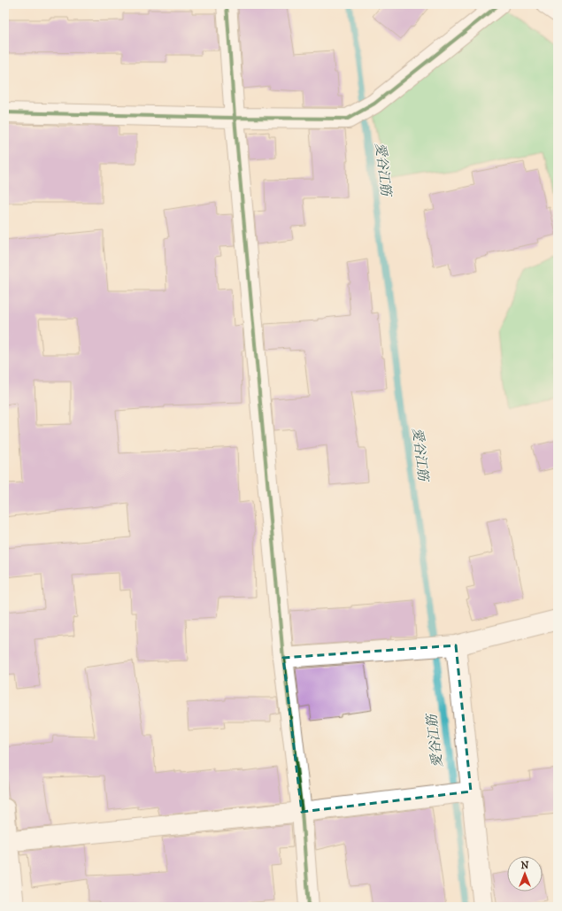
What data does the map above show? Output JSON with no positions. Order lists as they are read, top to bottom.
{
  "water": ["愛谷江筋"],
  "north": "top"
}
